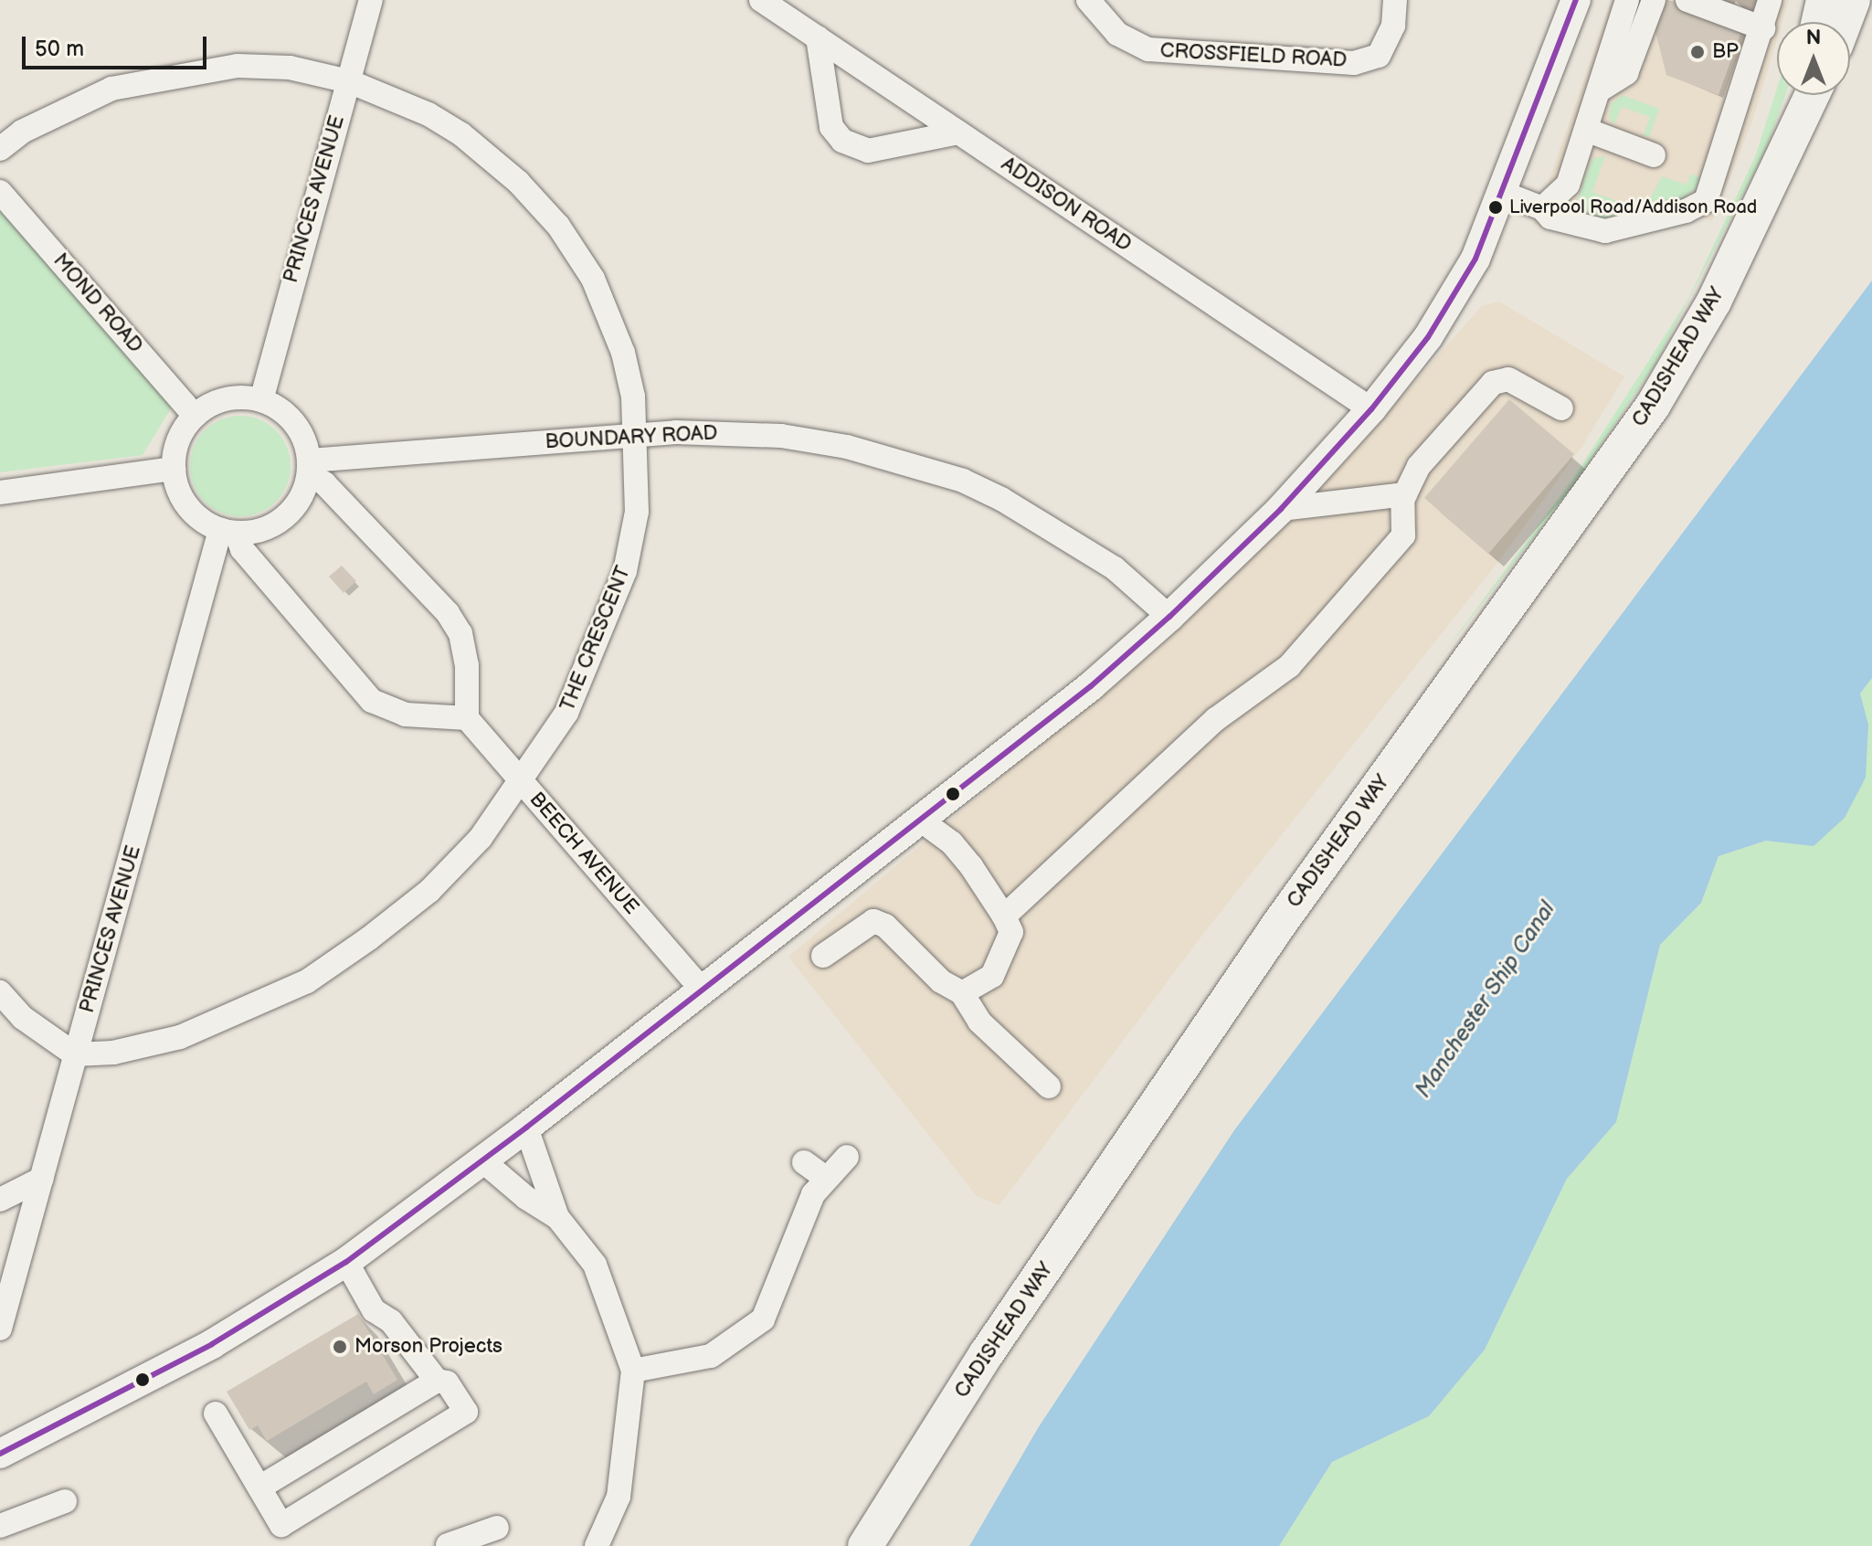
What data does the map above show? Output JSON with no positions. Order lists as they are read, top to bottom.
{
  "streets": {
    "highway": ["CADISHEAD WAY"],
    "street": [
      "CROSSFIELD ROAD",
      "PRINCES AVENUE",
      "ADDISON ROAD",
      "MOND ROAD",
      "BOUNDARY ROAD",
      "THE CRESCENT",
      "BEECH AVENUE"
    ]
  },
  "crossings": [
    ["PRINCES AVENUE", "MOND ROAD"],
    ["PRINCES AVENUE", "BOUNDARY ROAD"],
    ["PRINCES AVENUE", "THE CRESCENT"],
    ["MOND ROAD", "BOUNDARY ROAD"],
    ["BOUNDARY ROAD", "THE CRESCENT"],
    ["THE CRESCENT", "BEECH AVENUE"]
  ],
  "water": ["Manchester Ship Canal"],
  "places": ["BP", "Liverpool Road/Addison Road", "Morson Projects"],
  "scale_bar": "50 m",
  "north": "top"
}
